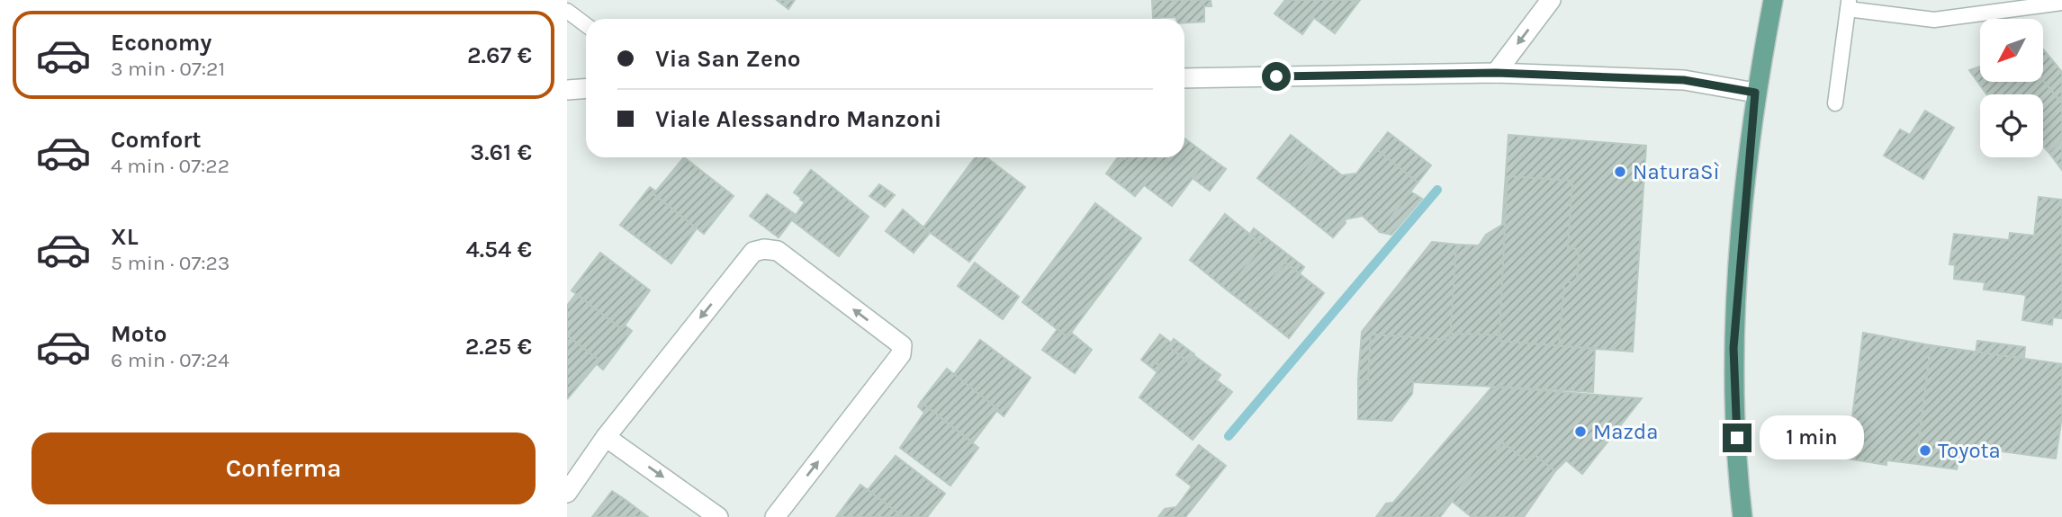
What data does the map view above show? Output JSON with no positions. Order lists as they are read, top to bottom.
{
  "places": ["NaturaSì", "Mazda", "Toyota"],
  "north": "bottom left",
  "page": {
    "list": [
      {
        "name": "Economy",
        "note": "3 min · 07:21",
        "value": "2.67 €"
      },
      {
        "name": "Comfort",
        "note": "4 min · 07:22",
        "value": "3.61 €"
      },
      {
        "name": "XL",
        "note": "5 min · 07:23",
        "value": "4.54 €"
      },
      {
        "name": "Moto",
        "note": "6 min · 07:24",
        "value": "2.25 €"
      }
    ],
    "banner": ["Via San Zeno", "Viale Alessandro Manzoni"],
    "bubble": "1 min",
    "buttons": "Conferma"
  }
}
